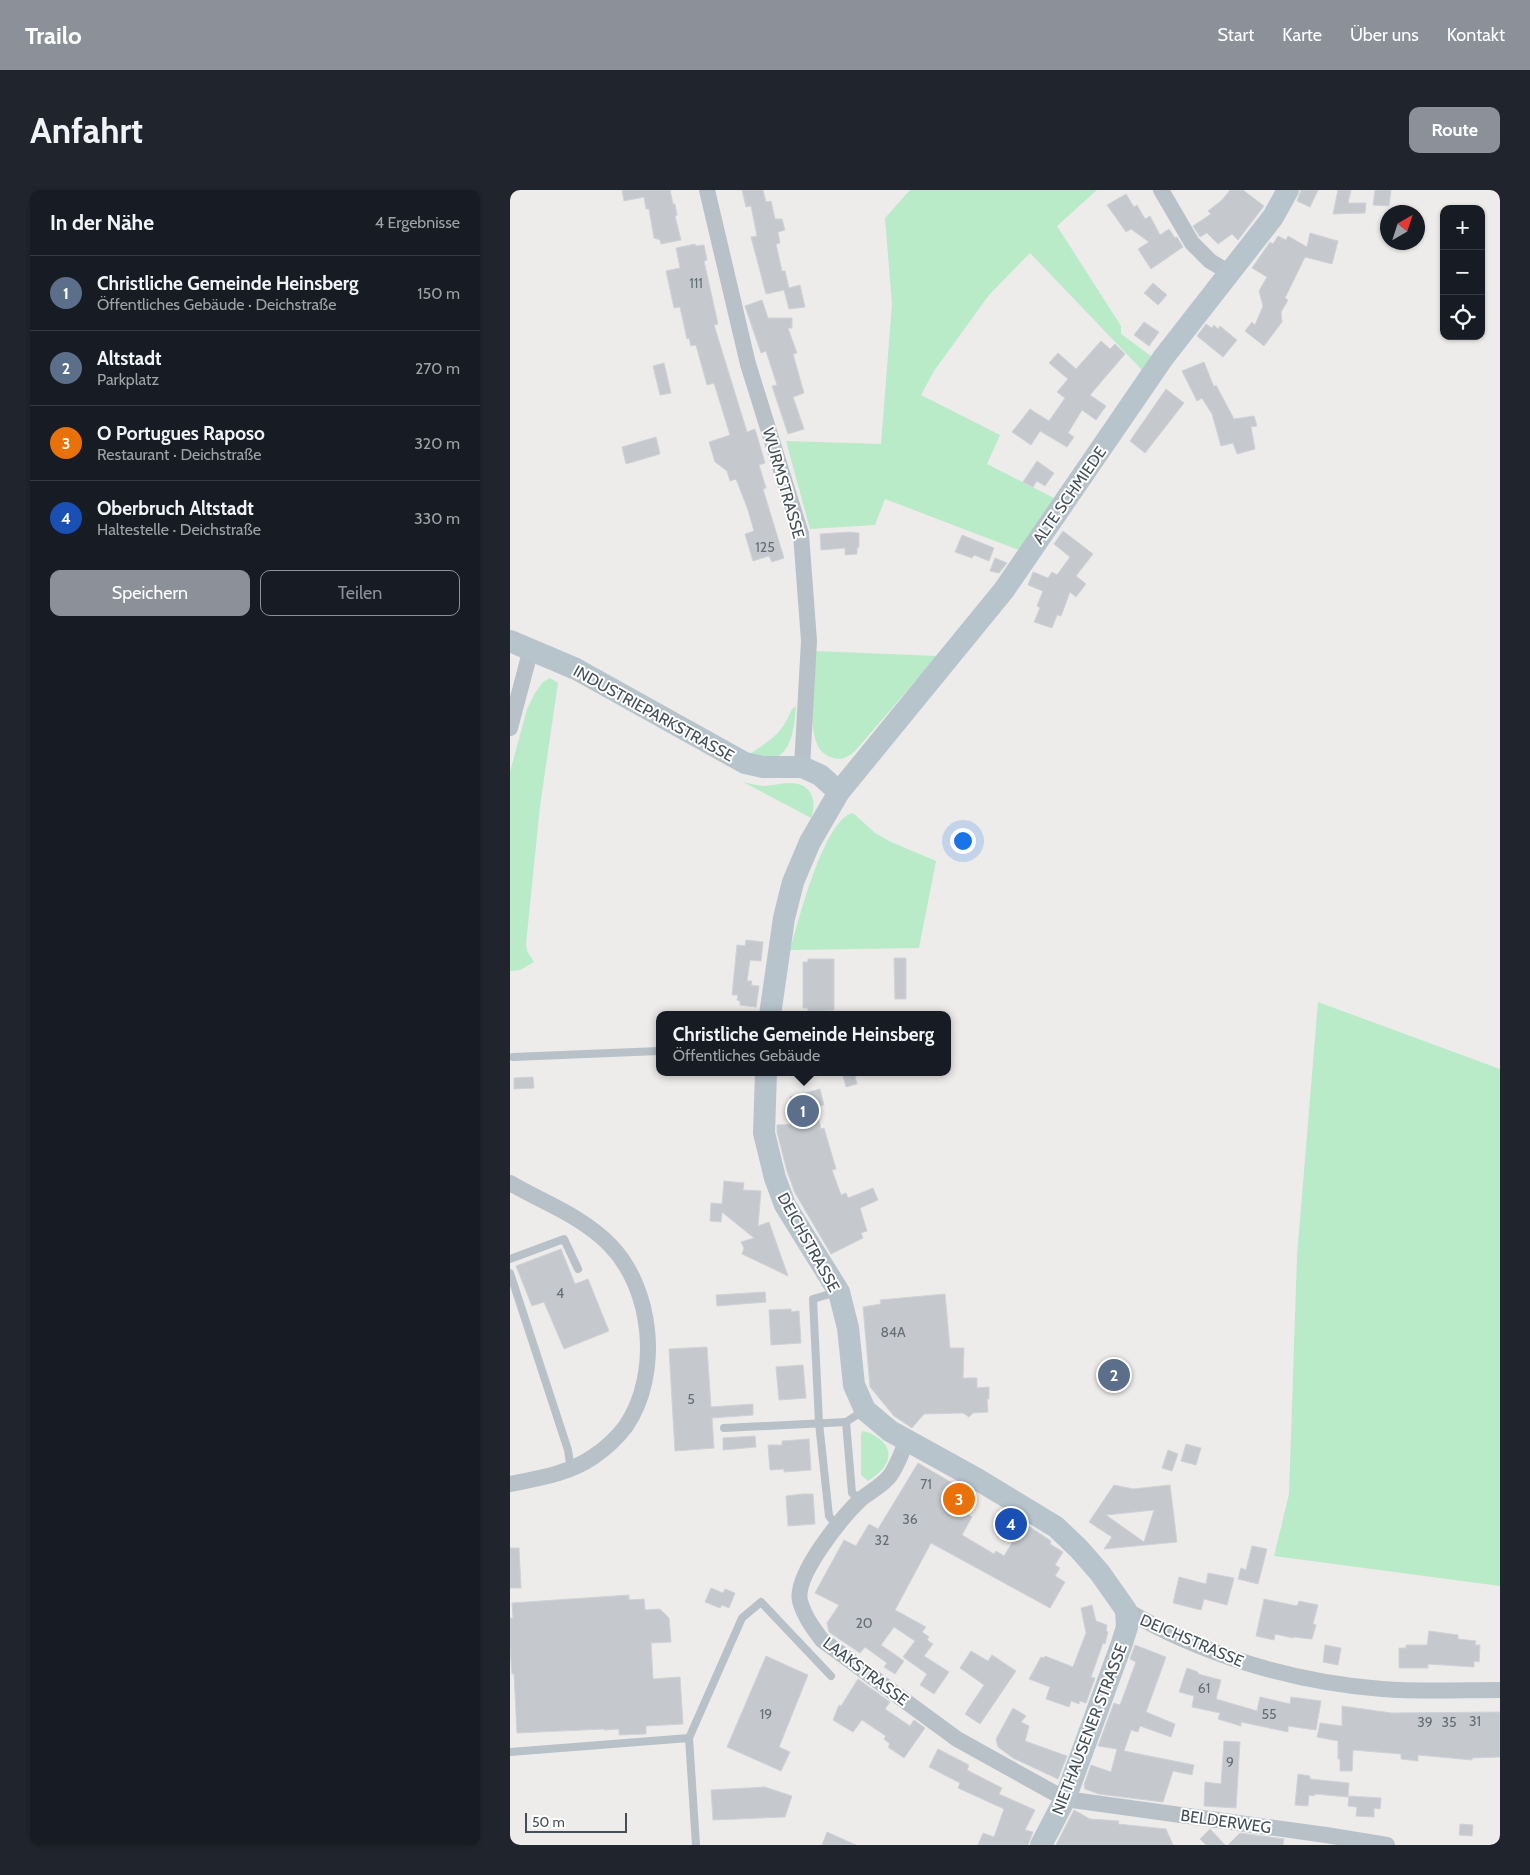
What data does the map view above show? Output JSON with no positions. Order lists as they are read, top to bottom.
{
  "streets": {
    "street": [
      "WURMSTRASSE",
      "ALTE SCHMIEDE",
      "INDUSTRIEPARKSTRASSE",
      "DEICHSTRASSE",
      "LAAKSTRASSE",
      "NIETHAUSENER STRASSE",
      "BELDERWEG"
    ]
  },
  "crossings": [
    ["WURMSTRASSE", "INDUSTRIEPARKSTRASSE"],
    ["DEICHSTRASSE", "LAAKSTRASSE"],
    ["DEICHSTRASSE", "NIETHAUSENER STRASSE"],
    ["LAAKSTRASSE", "NIETHAUSENER STRASSE"],
    ["LAAKSTRASSE", "BELDERWEG"],
    ["NIETHAUSENER STRASSE", "BELDERWEG"]
  ],
  "house_numbers": [
    "111",
    "125",
    "4",
    "84A",
    "5",
    "71",
    "36",
    "32",
    "20",
    "61",
    "19",
    "55",
    "31",
    "39",
    "35",
    "9"
  ],
  "scale_bar": "50 m",
  "north": "top right",
  "page": {
    "header": "Trailo",
    "nav": [
      "Start",
      "Karte",
      "Über uns",
      "Kontakt"
    ],
    "buttons": [
      "Route",
      ["Speichern", "Teilen"]
    ],
    "title": "Anfahrt",
    "heading": ["In der Nähe", "4 Ergebnisse"],
    "map_buttons": ["+", "−"],
    "list": [
      {
        "mark": "1",
        "name": "Christliche Gemeinde Heinsberg",
        "note": "Öffentliches Gebäude · Deichstraße",
        "value": "150 m"
      },
      {
        "mark": "2",
        "name": "Altstadt",
        "note": "Parkplatz",
        "value": "270 m"
      },
      {
        "mark": "3",
        "name": "O Portugues Raposo",
        "note": "Restaurant · Deichstraße",
        "value": "320 m"
      },
      {
        "mark": "4",
        "name": "Oberbruch Altstadt",
        "note": "Haltestelle · Deichstraße",
        "value": "330 m"
      }
    ],
    "popup": ["Christliche Gemeinde Heinsberg", "Öffentliches Gebäude"],
    "pins": [
      "1",
      "2",
      "3",
      "4"
    ],
    "scale": "50 m"
  }
}
